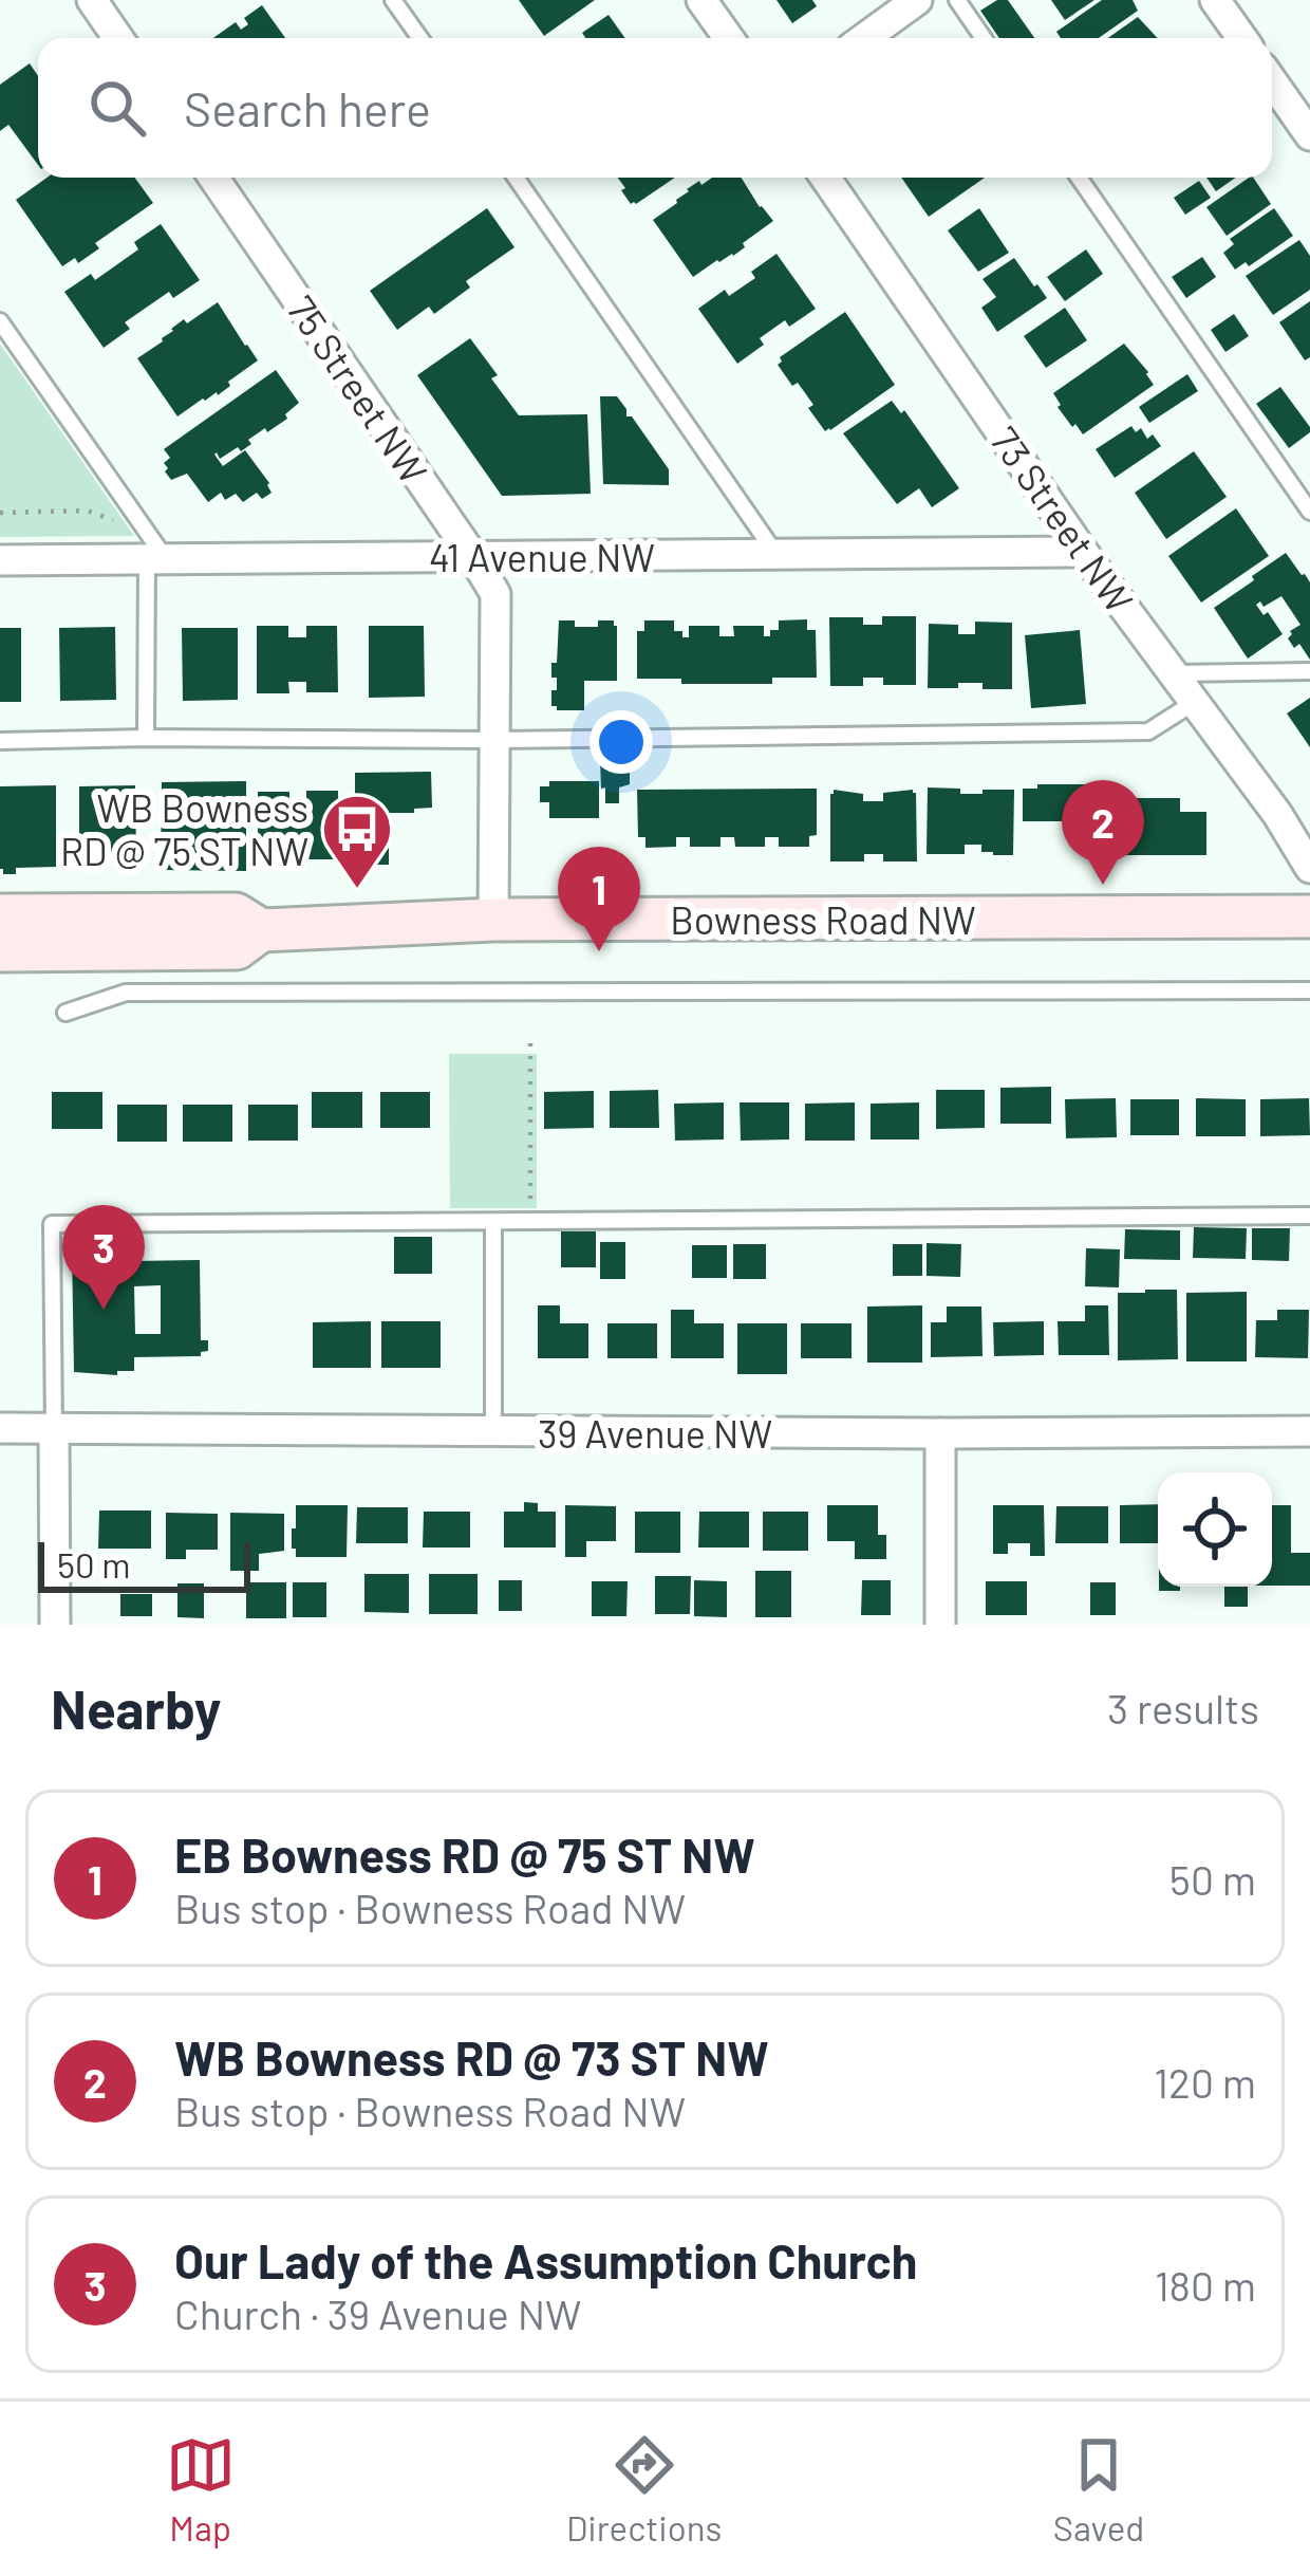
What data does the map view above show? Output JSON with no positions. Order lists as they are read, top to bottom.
{
  "streets": {
    "street": [
      "75 Street NW",
      "73 Street NW",
      "41 Avenue NW",
      "Bowness Road NW",
      "39 Avenue NW"
    ]
  },
  "crossings": [
    ["75 Street NW", "41 Avenue NW"],
    ["75 Street NW", "Bowness Road NW"],
    ["73 Street NW", "41 Avenue NW"]
  ],
  "places": {
    "bus stop": ["WB Bowness RD @ 75 ST NW"]
  },
  "scale_bar": "50 m",
  "page": {
    "search": "Search here",
    "pins": ["2", "1", "3"],
    "scale": "50 m",
    "heading": ["Nearby", "3 results"],
    "list": [
      {
        "mark": "1",
        "name": "EB Bowness RD @ 75 ST NW",
        "note": "Bus stop · Bowness Road NW",
        "value": "50 m"
      },
      {
        "mark": "2",
        "name": "WB Bowness RD @ 73 ST NW",
        "note": "Bus stop · Bowness Road NW",
        "value": "120 m"
      },
      {
        "mark": "3",
        "name": "Our Lady of the Assumption Church",
        "note": "Church · 39 Avenue NW",
        "value": "180 m"
      }
    ],
    "nav": ["Map", "Directions", "Saved"]
  }
}
